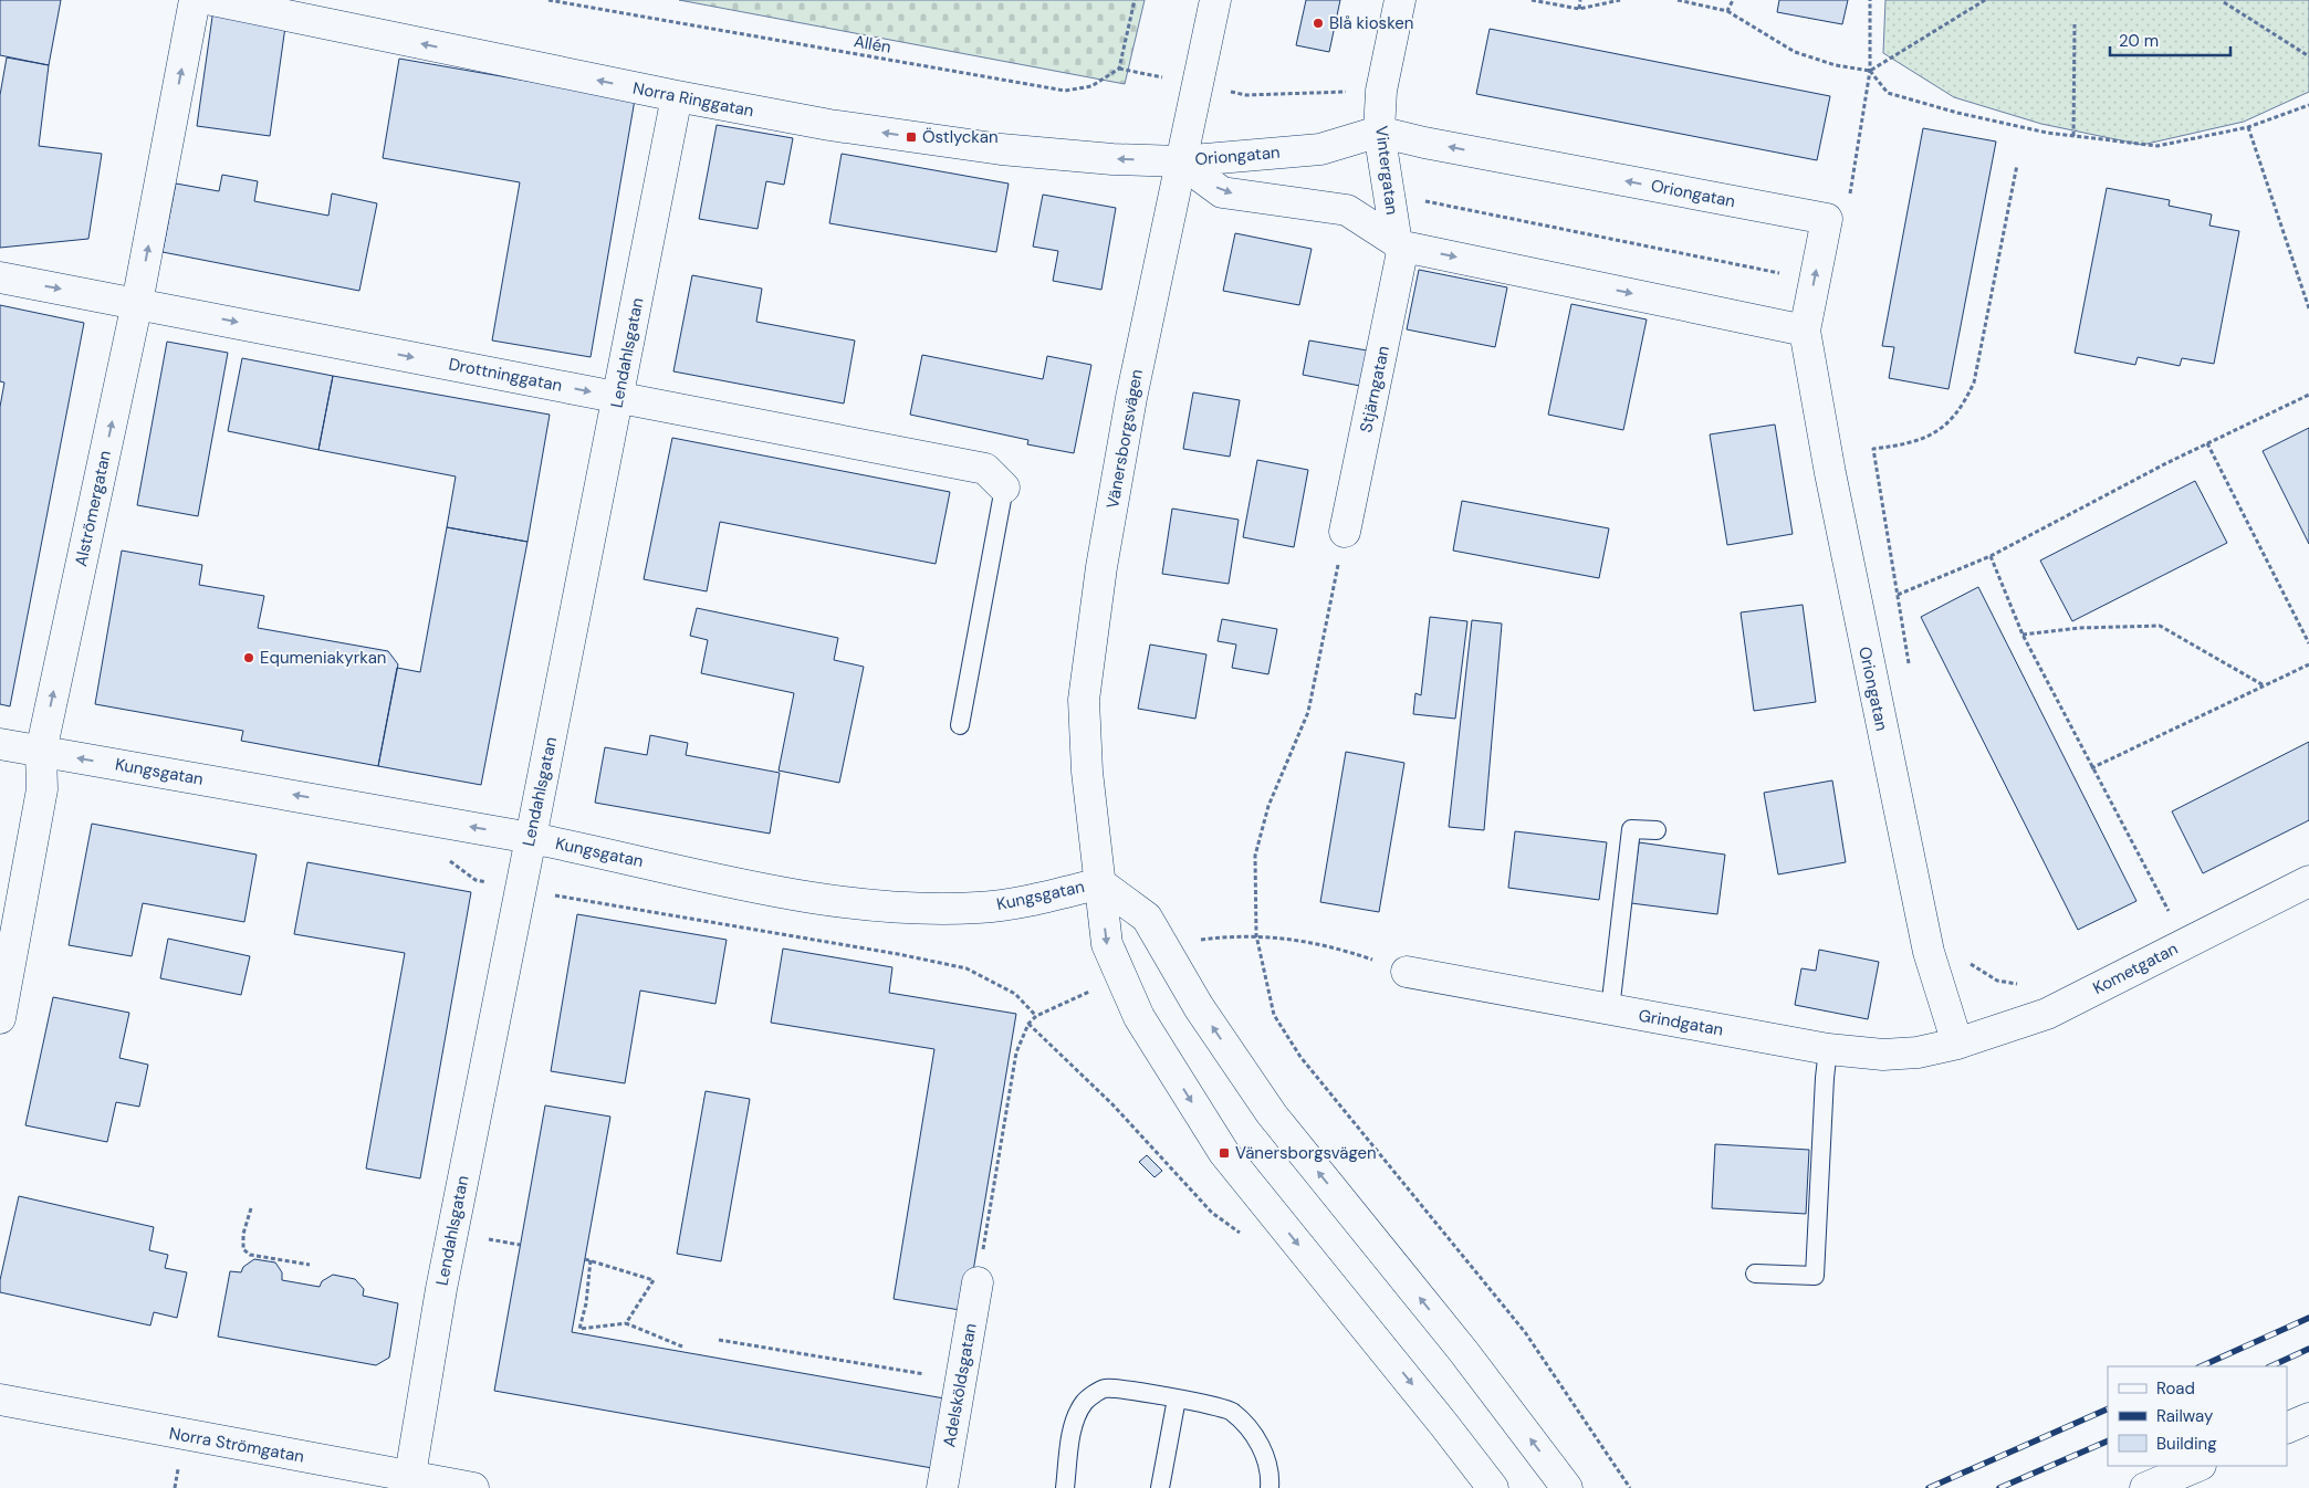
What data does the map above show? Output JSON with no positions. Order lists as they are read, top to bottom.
{
  "streets": {
    "street": [
      "Norra Ringgatan",
      "Oriongatan",
      "Vintergatan",
      "Lendahlsgatan",
      "Drottninggatan",
      "Stjärngatan",
      "Vänersborgsvägen",
      "Alströmergatan",
      "Kungsgatan",
      "Kometgatan",
      "Grindgatan",
      "Adelsköldsgatan",
      "Norra Strömgatan"
    ],
    "path": ["Allén"]
  },
  "crossings": [
    ["Norra Ringgatan", "Oriongatan"],
    ["Norra Ringgatan", "Lendahlsgatan"],
    ["Norra Ringgatan", "Vänersborgsvägen"],
    ["Oriongatan", "Vintergatan"],
    ["Oriongatan", "Stjärngatan"],
    ["Oriongatan", "Vänersborgsvägen"],
    ["Oriongatan", "Kometgatan"],
    ["Oriongatan", "Grindgatan"],
    ["Vintergatan", "Stjärngatan"],
    ["Lendahlsgatan", "Drottninggatan"],
    ["Lendahlsgatan", "Kungsgatan"],
    ["Lendahlsgatan", "Norra Strömgatan"],
    ["Drottninggatan", "Alströmergatan"],
    ["Vänersborgsvägen", "Kungsgatan"],
    ["Alströmergatan", "Kungsgatan"],
    ["Kometgatan", "Grindgatan"]
  ],
  "one_way": [
    "Norra Ringgatan",
    "Drottninggatan",
    "Alströmergatan",
    "Kungsgatan"
  ],
  "places": {
    "other": ["Blå kiosken", "Equmeniakyrkan"],
    "transit": ["Östlyckan", "Vänersborgsvägen"]
  },
  "legend": ["Road", "Railway", "Building"],
  "scale_bar": "20 m"
}
